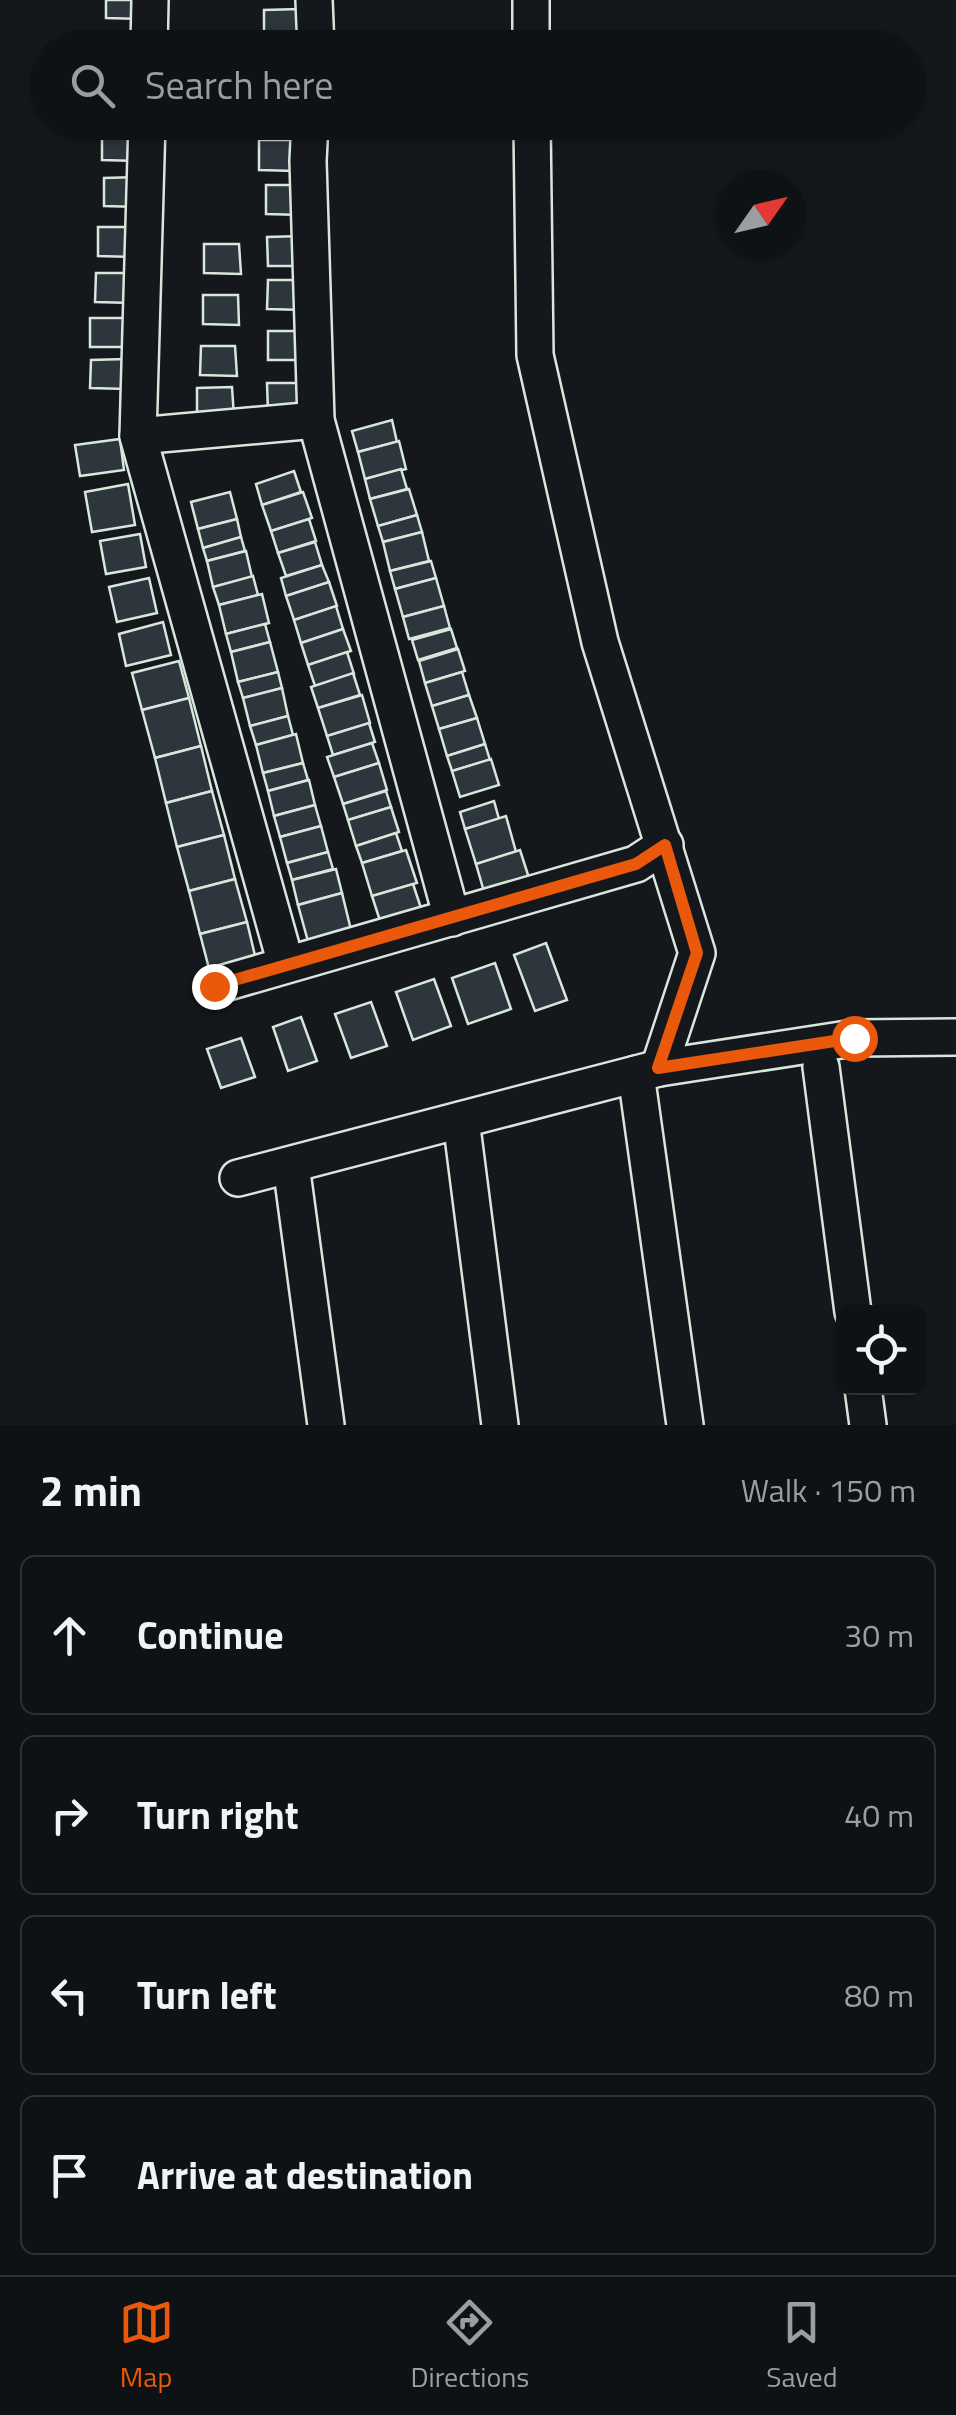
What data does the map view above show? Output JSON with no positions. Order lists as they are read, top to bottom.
{
  "north": "top right",
  "page": {
    "search": "Search here",
    "heading": ["2 min", "Walk · 150 m"],
    "list": [
      ["Continue", "30 m"],
      ["Turn right", "40 m"],
      ["Turn left", "80 m"],
      "Arrive at destination"
    ],
    "nav": ["Map", "Directions", "Saved"]
  }
}
